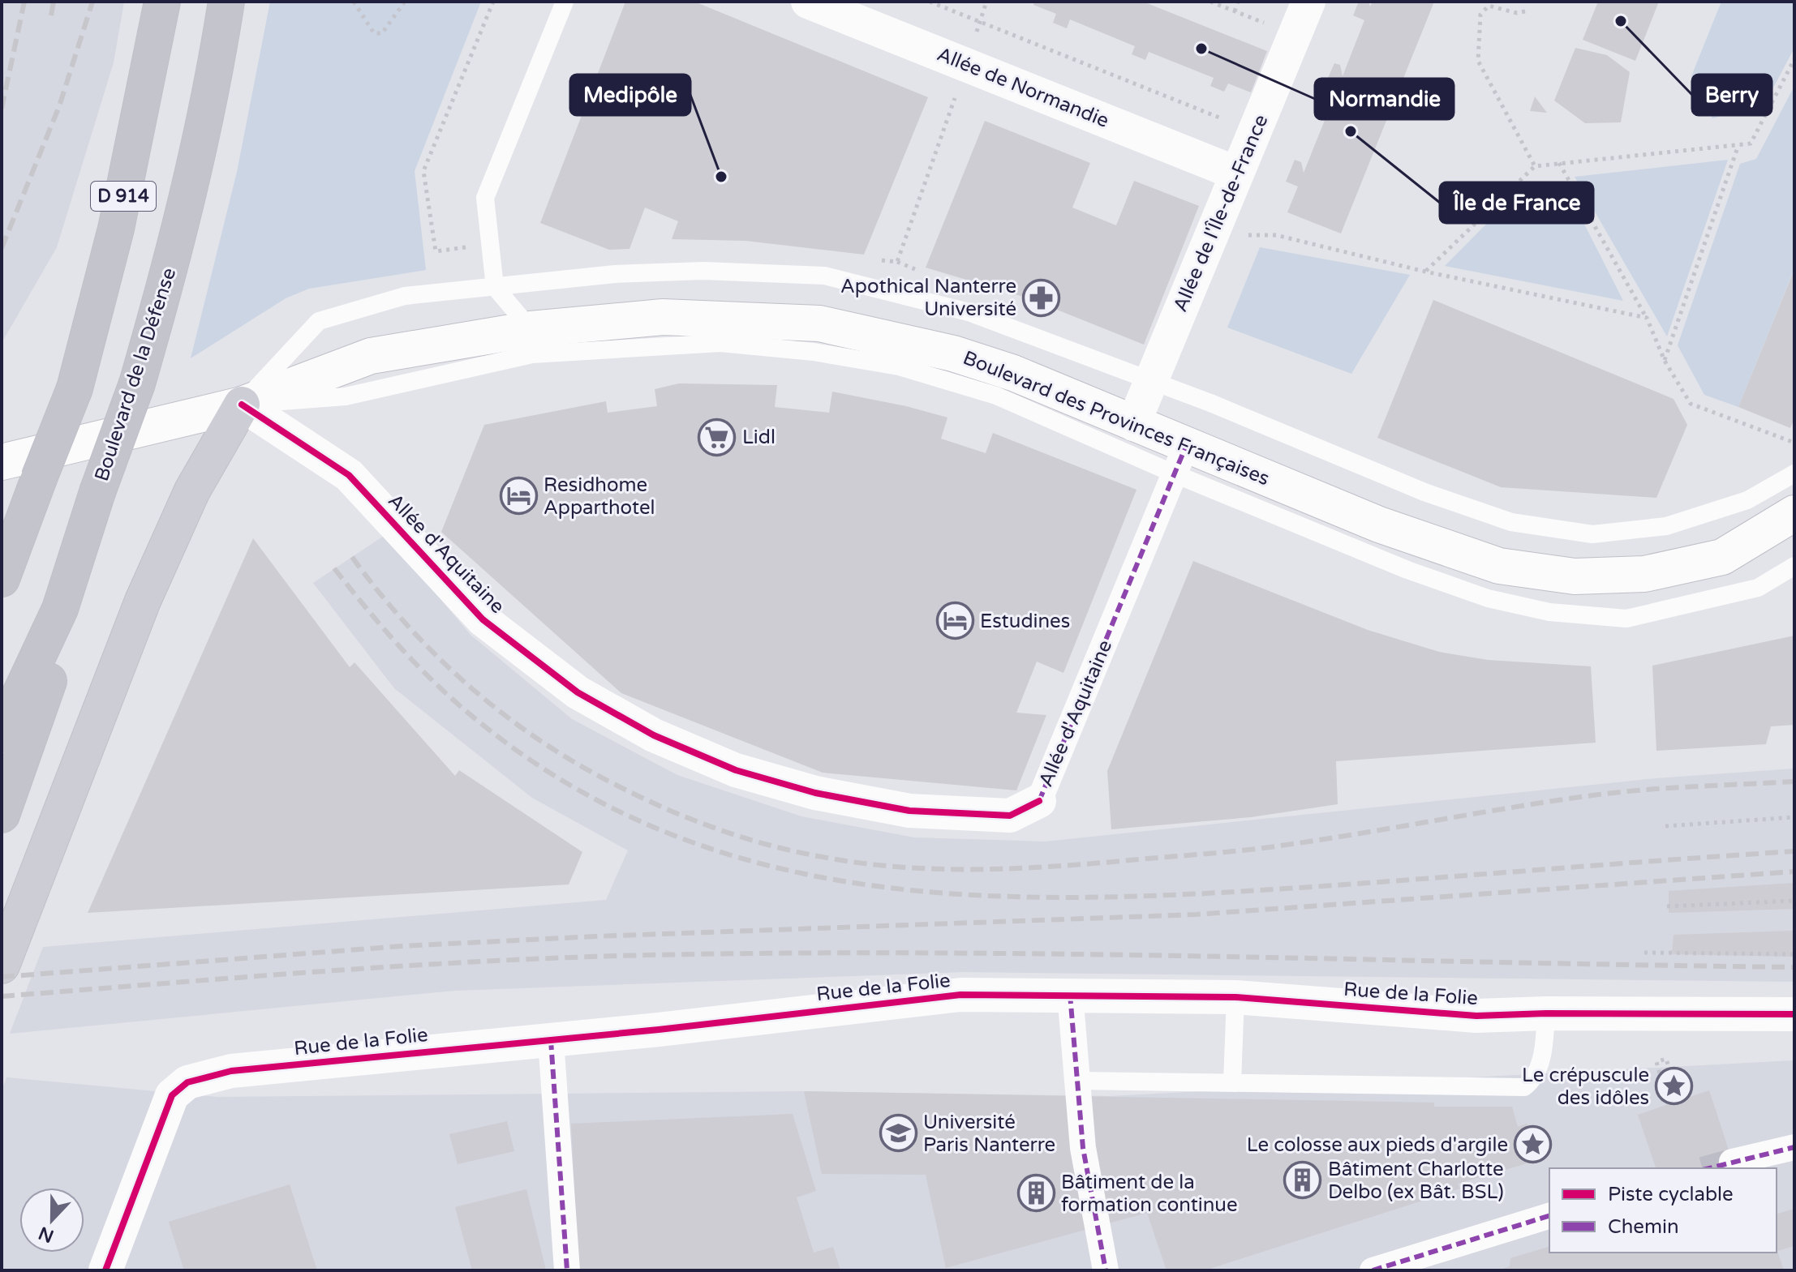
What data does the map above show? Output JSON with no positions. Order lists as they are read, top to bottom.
{
  "streets": {
    "highway": ["D 914", "Boulevard de la Défense"],
    "main road": ["Boulevard des Provinces Françaises"],
    "street": [
      "Allée de Normandie",
      "Allée de l'Île-de-France",
      "Allée d'Aquitaine",
      "Rue de la Folie"
    ]
  },
  "crossings": [
    ["Allée de Normandie", "Allée de l'Île-de-France"],
    ["Allée de l'Île-de-France", "Boulevard des Provinces Françaises"],
    ["Boulevard des Provinces Françaises", "Allée d'Aquitaine"]
  ],
  "places": {
    "other": [
      "Berry",
      "Normandie",
      "Île de France",
      "Medipôle"
    ],
    "pharmacy": ["Apothical Nanterre Université"],
    "supermarket": ["Lidl"],
    "hotel": ["Residhome Apparthotel", "Estudines"],
    "place": ["Le crépuscule des idôles", "Le colosse aux pieds d'argile"],
    "school or university": ["Université Paris Nanterre"],
    "building": ["Bâtiment Charlotte Delbo (ex Bât. BSL)", "Bâtiment de la formation continue"]
  },
  "legend": ["Piste cyclable", "Chemin"],
  "north": "bottom"
}
